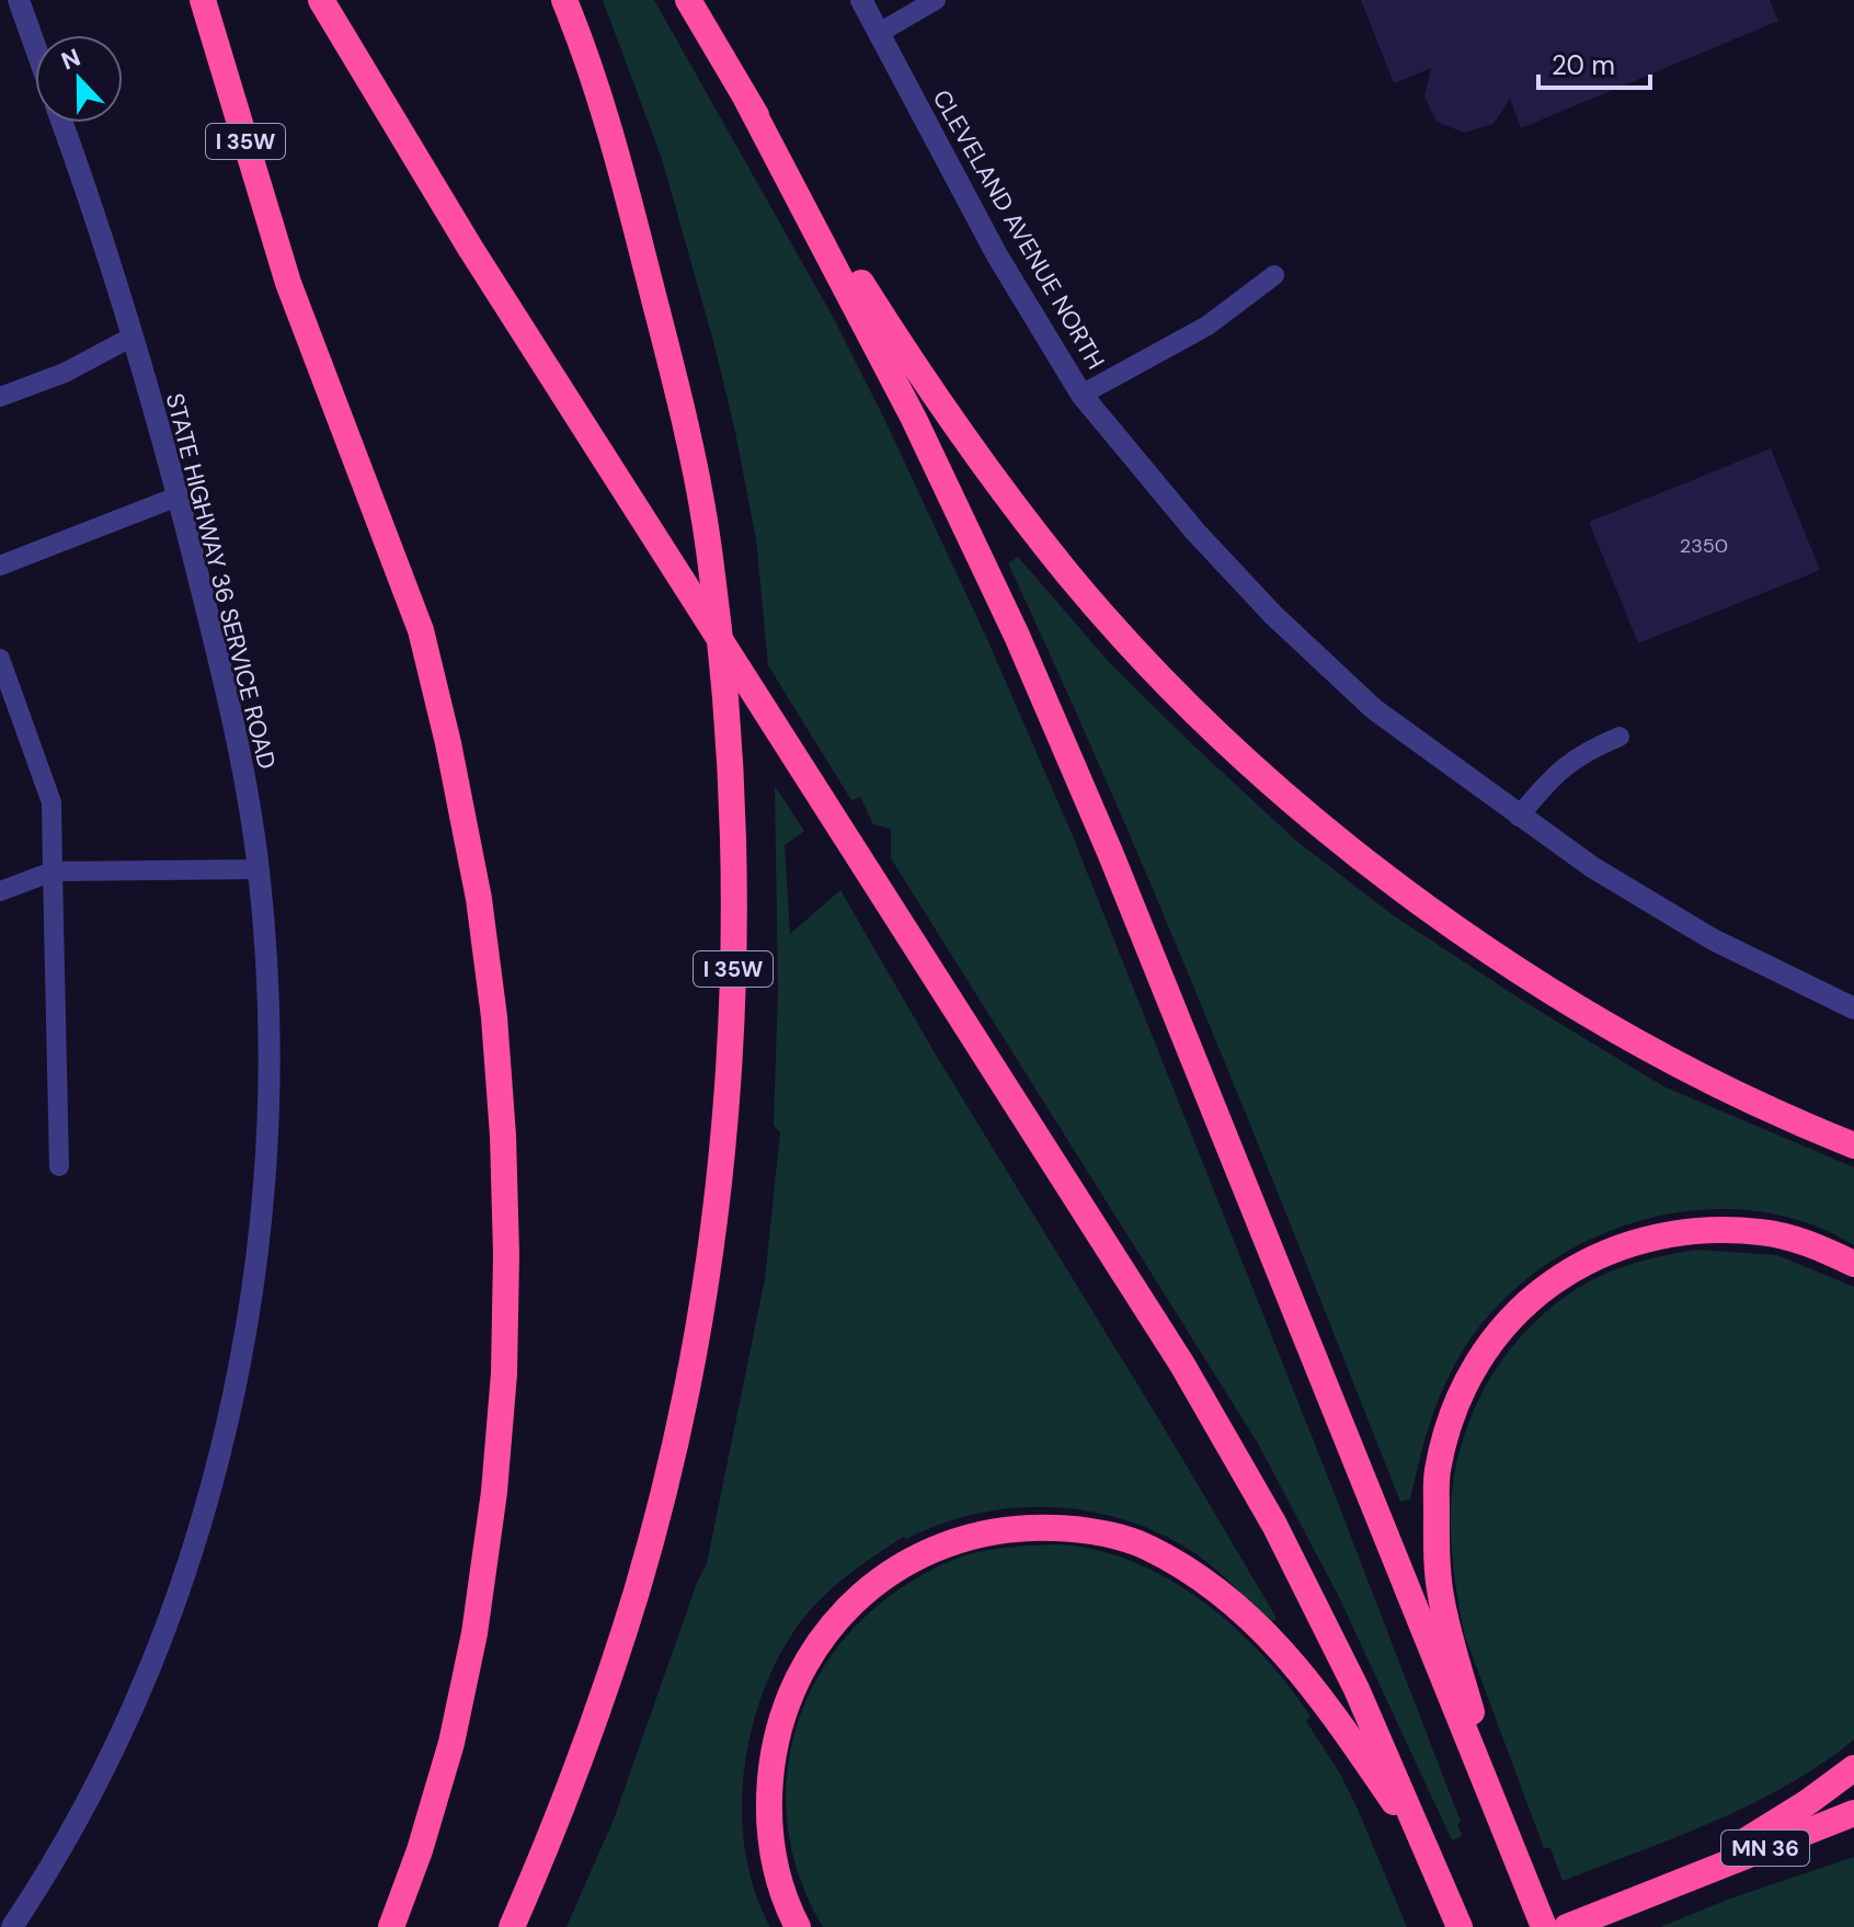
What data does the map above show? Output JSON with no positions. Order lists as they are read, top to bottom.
{
  "streets": {
    "highway": ["I 35W", "MN 36"],
    "street": ["CLEVELAND AVENUE NORTH", "STATE HIGHWAY 36 SERVICE ROAD"]
  },
  "house_numbers": ["2350"],
  "scale_bar": "20 m",
  "north": "top"
}
